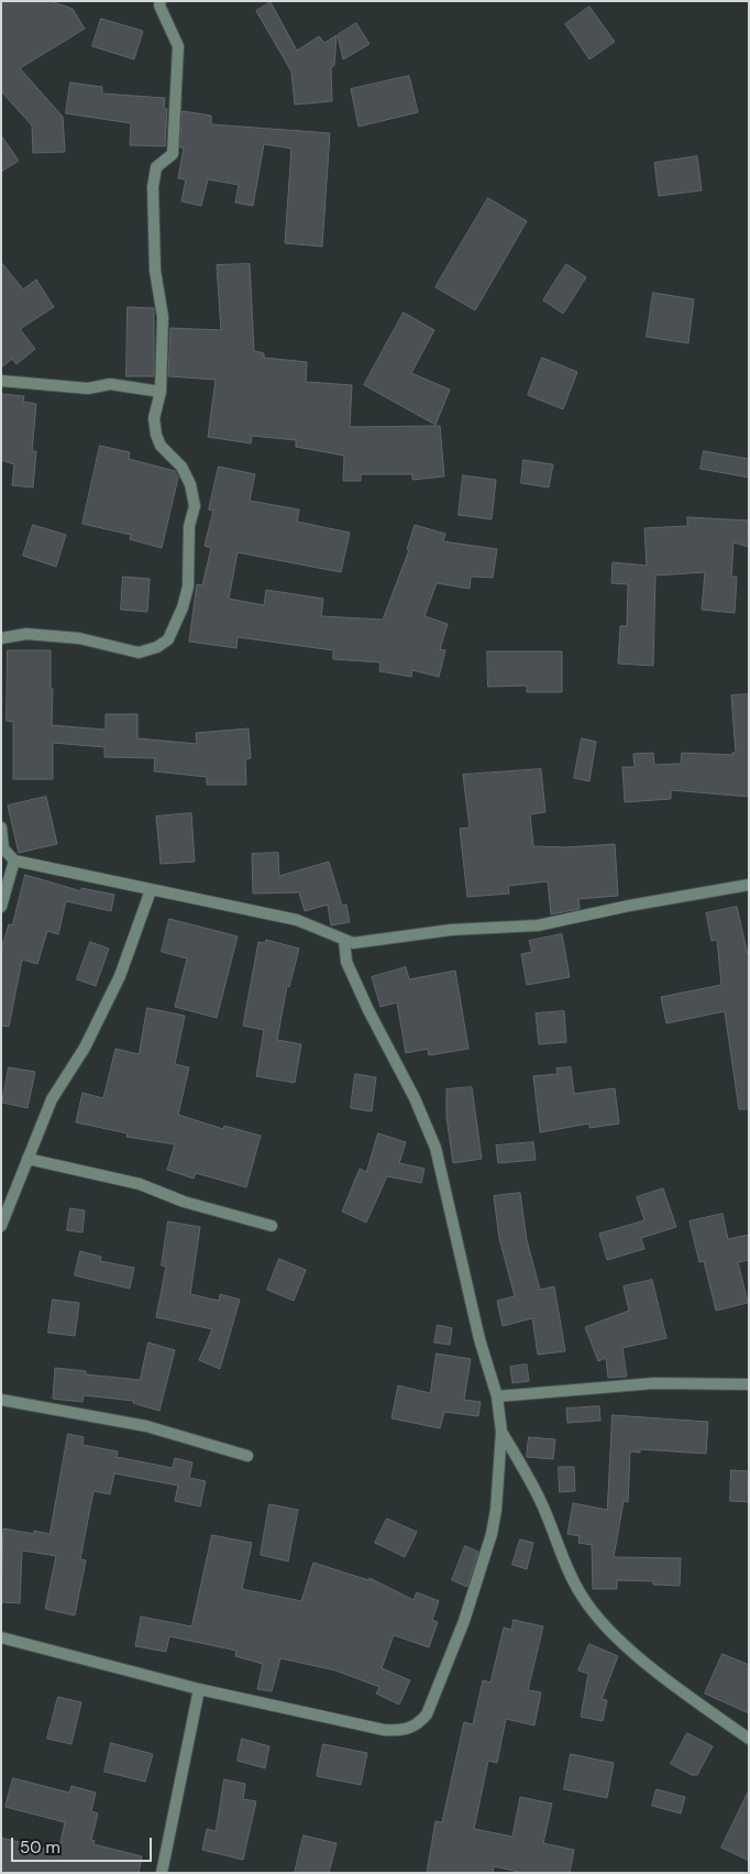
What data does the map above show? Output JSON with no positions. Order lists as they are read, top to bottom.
{
  "scale_bar": "50 m"
}
